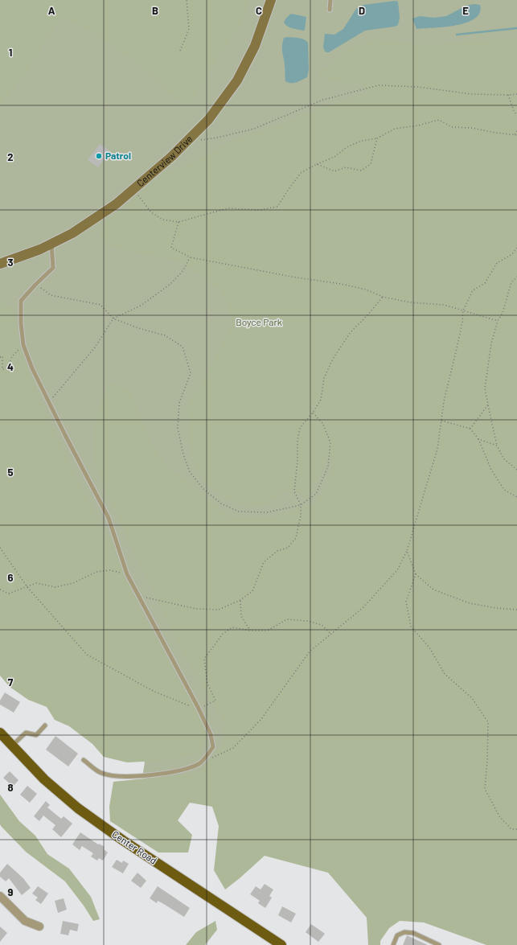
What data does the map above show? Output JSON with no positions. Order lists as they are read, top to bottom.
{
  "streets": {
    "main road": ["Center Road"],
    "street": ["Centerview Drive"]
  },
  "parks": ["Boyce Park"],
  "places": ["Patrol"],
  "grid": {
    "columns": [
      "A",
      "B",
      "C",
      "D",
      "E"
    ],
    "rows": [
      "1",
      "2",
      "3",
      "4",
      "5",
      "6",
      "7",
      "8",
      "9"
    ]
  }
}
